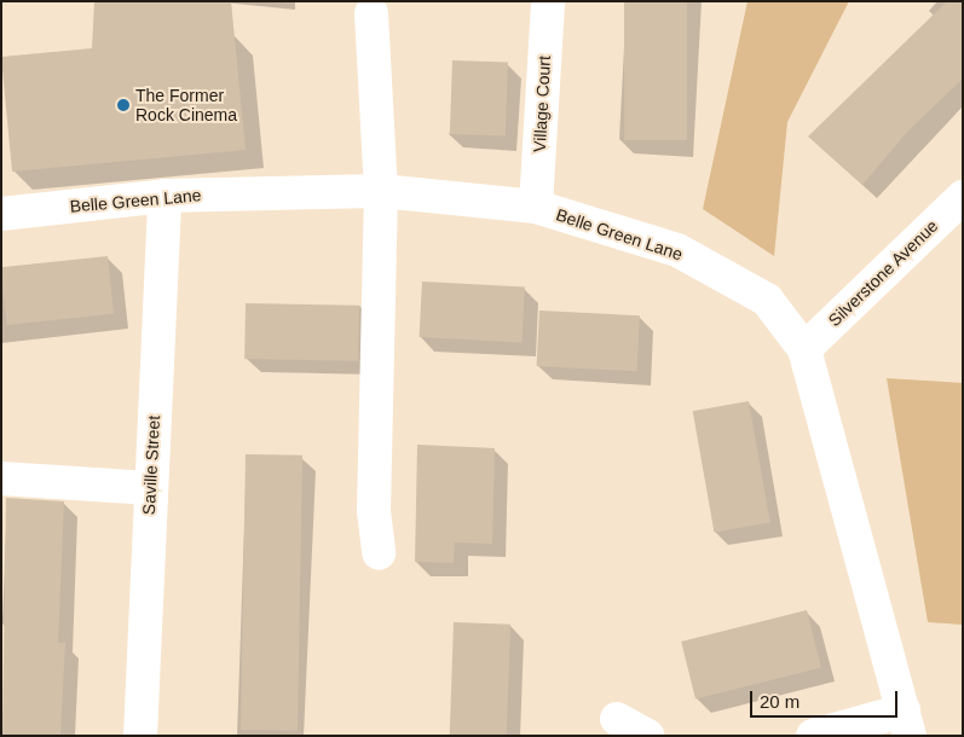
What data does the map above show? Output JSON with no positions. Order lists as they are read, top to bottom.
{
  "streets": {
    "street": [
      "Village Court",
      "Belle Green Lane",
      "Silverstone Avenue",
      "Saville Street"
    ]
  },
  "crossings": [
    ["Village Court", "Belle Green Lane"],
    ["Belle Green Lane", "Silverstone Avenue"],
    ["Belle Green Lane", "Saville Street"]
  ],
  "places": ["The Former Rock Cinema"],
  "scale_bar": "20 m"
}
